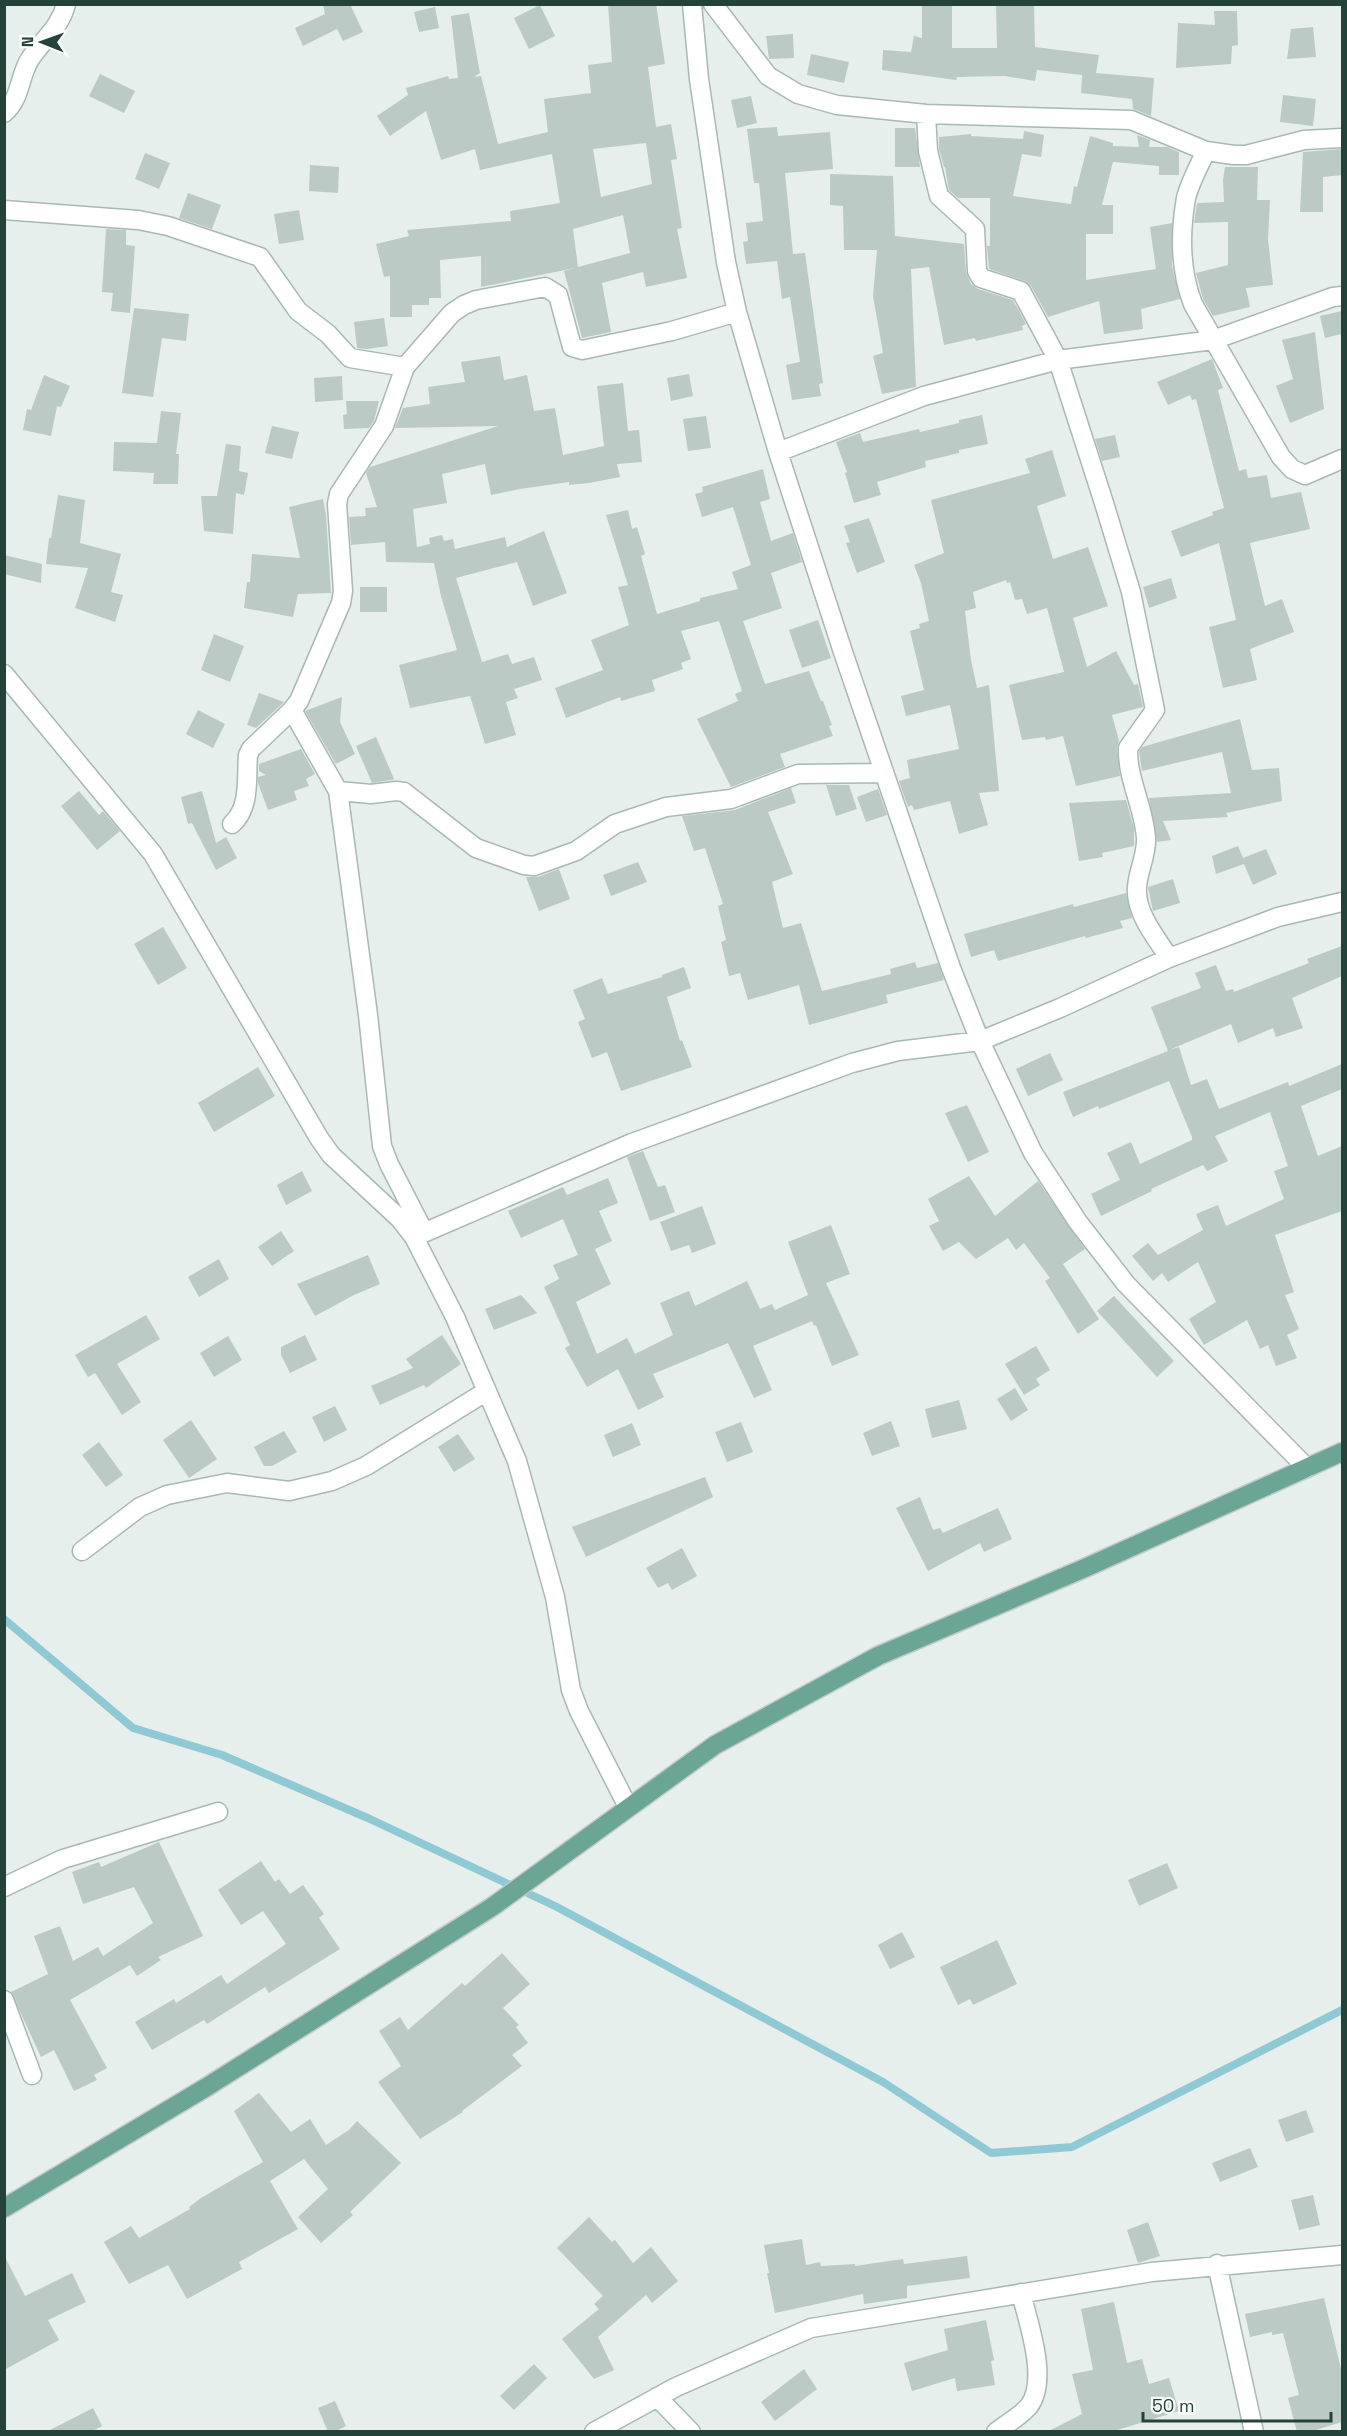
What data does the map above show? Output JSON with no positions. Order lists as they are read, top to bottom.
{
  "scale_bar": "50 m",
  "north": "left"
}
